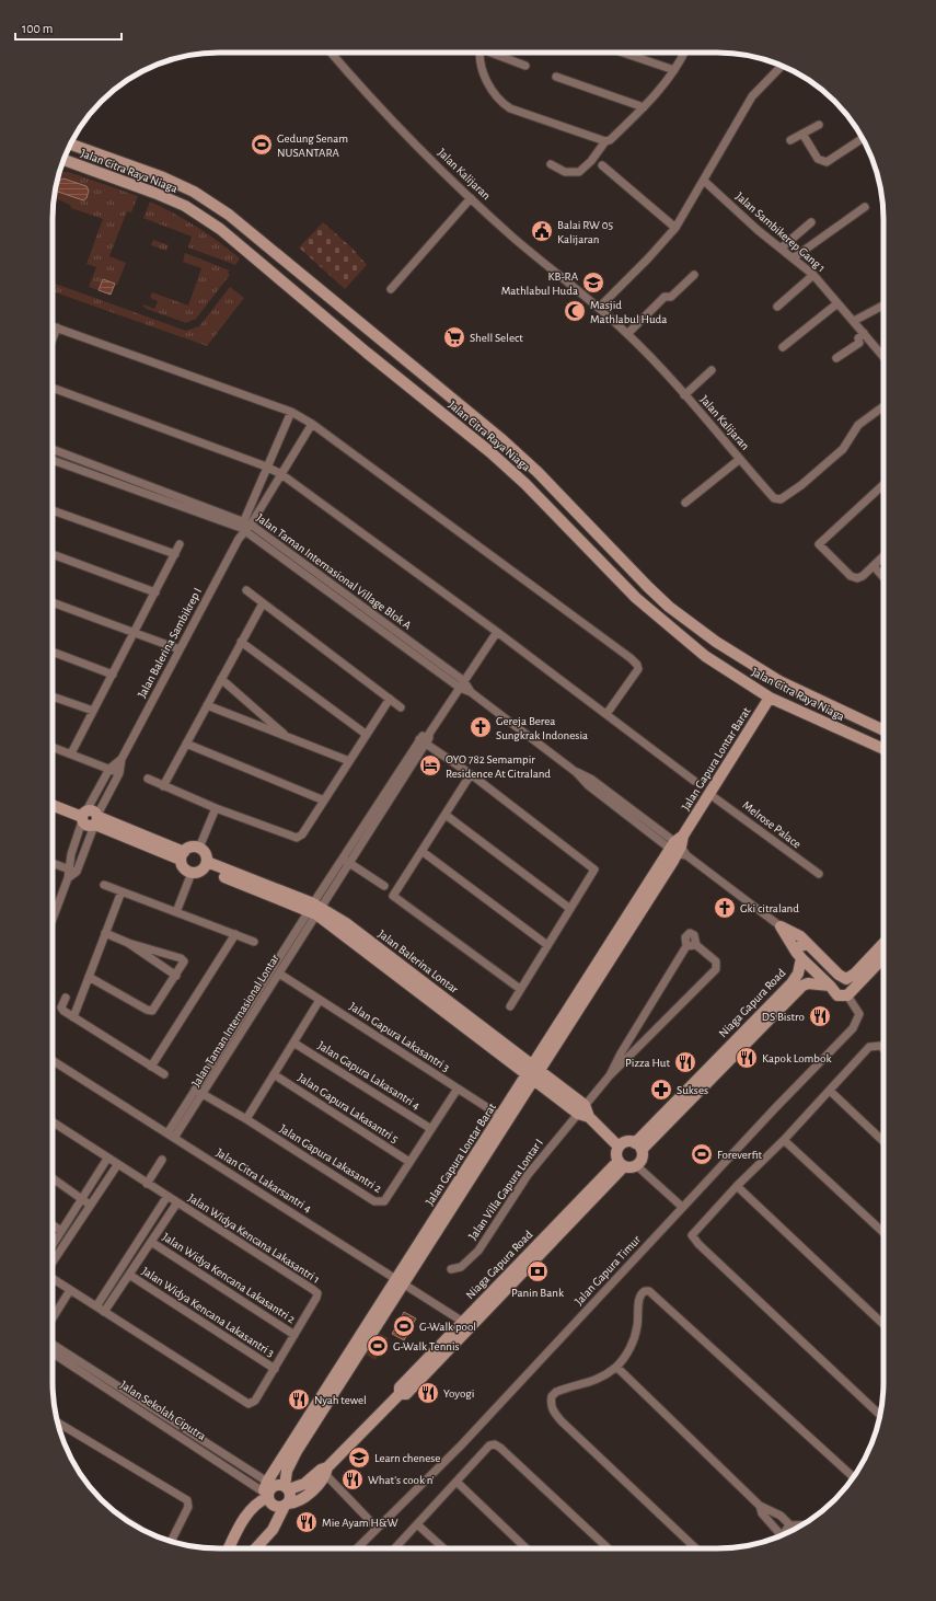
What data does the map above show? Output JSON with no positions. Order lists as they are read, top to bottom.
{
  "streets": {
    "street": [
      "Jalan Citra Raya Niaga",
      "Jalan Kalijaran",
      "Jalan Sambikerep Gang 1",
      "Jalan Taman Internasional Village Blok A",
      "Jalan Balerina Sambikrep I",
      "Jalan Gapura Lontar Barat",
      "Melrose Palace",
      "Jalan Balerina Lontar",
      "Niaga Gapura Road",
      "Jalan Taman Internasional Lontar",
      "Jalan Gapura Lakasantri 3",
      "Jalan Gapura Lakasantri 4",
      "Jalan Gapura Lakasantri 5",
      "Jalan Gapura Lakasantri 2",
      "Jalan Citra Lakarsantri 4",
      "Jalan Villa Gapura Lontar I",
      "Jalan Widya Kencana Lakasantri 1",
      "Jalan Gapura Timur",
      "Jalan Widya Kencana Lakasantri 2",
      "Jalan Widya Kencana Lakasantri 3",
      "Jalan Sekolah Ciputra"
    ]
  },
  "crossings": [
    ["Jalan Citra Raya Niaga", "Jalan Gapura Lontar Barat"],
    ["Jalan Taman Internasional Village Blok A", "Jalan Balerina Sambikrep I"],
    ["Jalan Taman Internasional Village Blok A", "Jalan Gapura Lontar Barat"],
    ["Jalan Taman Internasional Village Blok A", "Jalan Taman Internasional Lontar"],
    ["Jalan Gapura Lontar Barat", "Melrose Palace"],
    ["Jalan Gapura Lontar Barat", "Jalan Balerina Lontar"],
    ["Jalan Gapura Lontar Barat", "Jalan Gapura Lakasantri 3"],
    ["Jalan Gapura Lontar Barat", "Jalan Citra Lakarsantri 4"],
    ["Jalan Gapura Lontar Barat", "Jalan Sekolah Ciputra"],
    ["Jalan Balerina Lontar", "Jalan Taman Internasional Lontar"],
    ["Jalan Balerina Lontar", "Jalan Villa Gapura Lontar I"],
    ["Niaga Gapura Road", "Jalan Citra Lakarsantri 4"],
    ["Niaga Gapura Road", "Jalan Gapura Timur"],
    ["Jalan Taman Internasional Lontar", "Jalan Gapura Lakasantri 3"],
    ["Jalan Taman Internasional Lontar", "Jalan Gapura Lakasantri 2"],
    ["Jalan Taman Internasional Lontar", "Jalan Citra Lakarsantri 4"],
    ["Jalan Gapura Lakasantri 3", "Jalan Gapura Lakasantri 2"],
    ["Jalan Gapura Lakasantri 4", "Jalan Gapura Lakasantri 2"],
    ["Jalan Gapura Lakasantri 5", "Jalan Gapura Lakasantri 2"],
    ["Jalan Widya Kencana Lakasantri 1", "Jalan Widya Kencana Lakasantri 2"],
    ["Jalan Widya Kencana Lakasantri 1", "Jalan Widya Kencana Lakasantri 3"]
  ],
  "places": {
    "sports": [
      "Gedung Senam NUSANTARA",
      "Foreverfit",
      "G-Walk pool",
      "G-Walk Tennis"
    ],
    "public building": ["Balai RW 05 Kalijaran"],
    "school or university": ["KB-RA Mathlabul Huda", "Learn chenese"],
    "mosque": ["Masjid Mathlabul Huda"],
    "supermarket": ["Shell Select"],
    "church": ["Gereja Berea Sungkrak Indonesia", "Gki citraland"],
    "hotel": ["OYO 782 Semampir Residence At Citraland"],
    "restaurant": [
      "DS Bistro",
      "Kapok Lombok",
      "Pizza Hut",
      "Yoyogi",
      "Nyah tewel",
      "What's cook n'",
      "Mie Ayam H&W"
    ],
    "pharmacy": ["Sukses"],
    "bank": ["Panin Bank"]
  },
  "scale_bar": "100 m"
}
